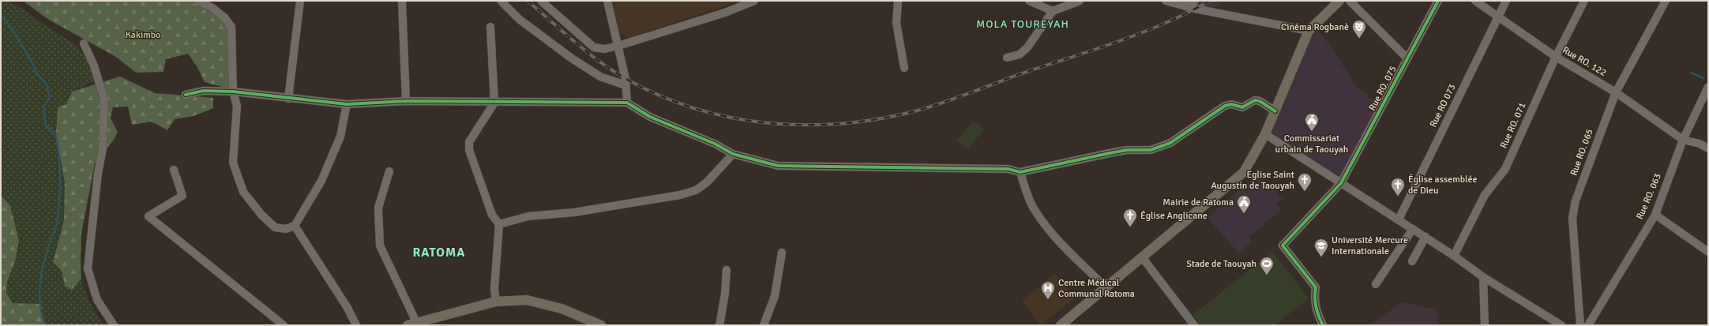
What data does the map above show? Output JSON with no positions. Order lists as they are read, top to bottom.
{
  "streets": {
    "street": [
      "Rue RO. 122",
      "Rue RO. 075",
      "Rue RO 073",
      "Rue RO. 071",
      "Rue RO. 065",
      "Rue RO. 063"
    ]
  },
  "crossings": [
    ["Rue RO. 122", "Rue RO 073"],
    ["Rue RO. 122", "Rue RO. 071"],
    ["Rue RO. 122", "Rue RO. 065"],
    ["Rue RO. 122", "Rue RO. 063"]
  ],
  "districts": ["MOLA TOUREYAH", "RATOMA"],
  "parks": ["Kakimbo"],
  "places": {
    "theatre": ["Cinéma Rogbanè"],
    "public building": ["Commissariat urbain de Taouyah", "Mairie de Ratoma"],
    "church": ["Eglise Saint Augustin de Taouyah", "Église assemblée de Dieu", "Église Anglicane"],
    "school or university": ["Université Mercure Internationale"],
    "sports": ["Stade de Taouyah"],
    "hospital": ["Centre Médical Communal Ratoma"]
  }
}
